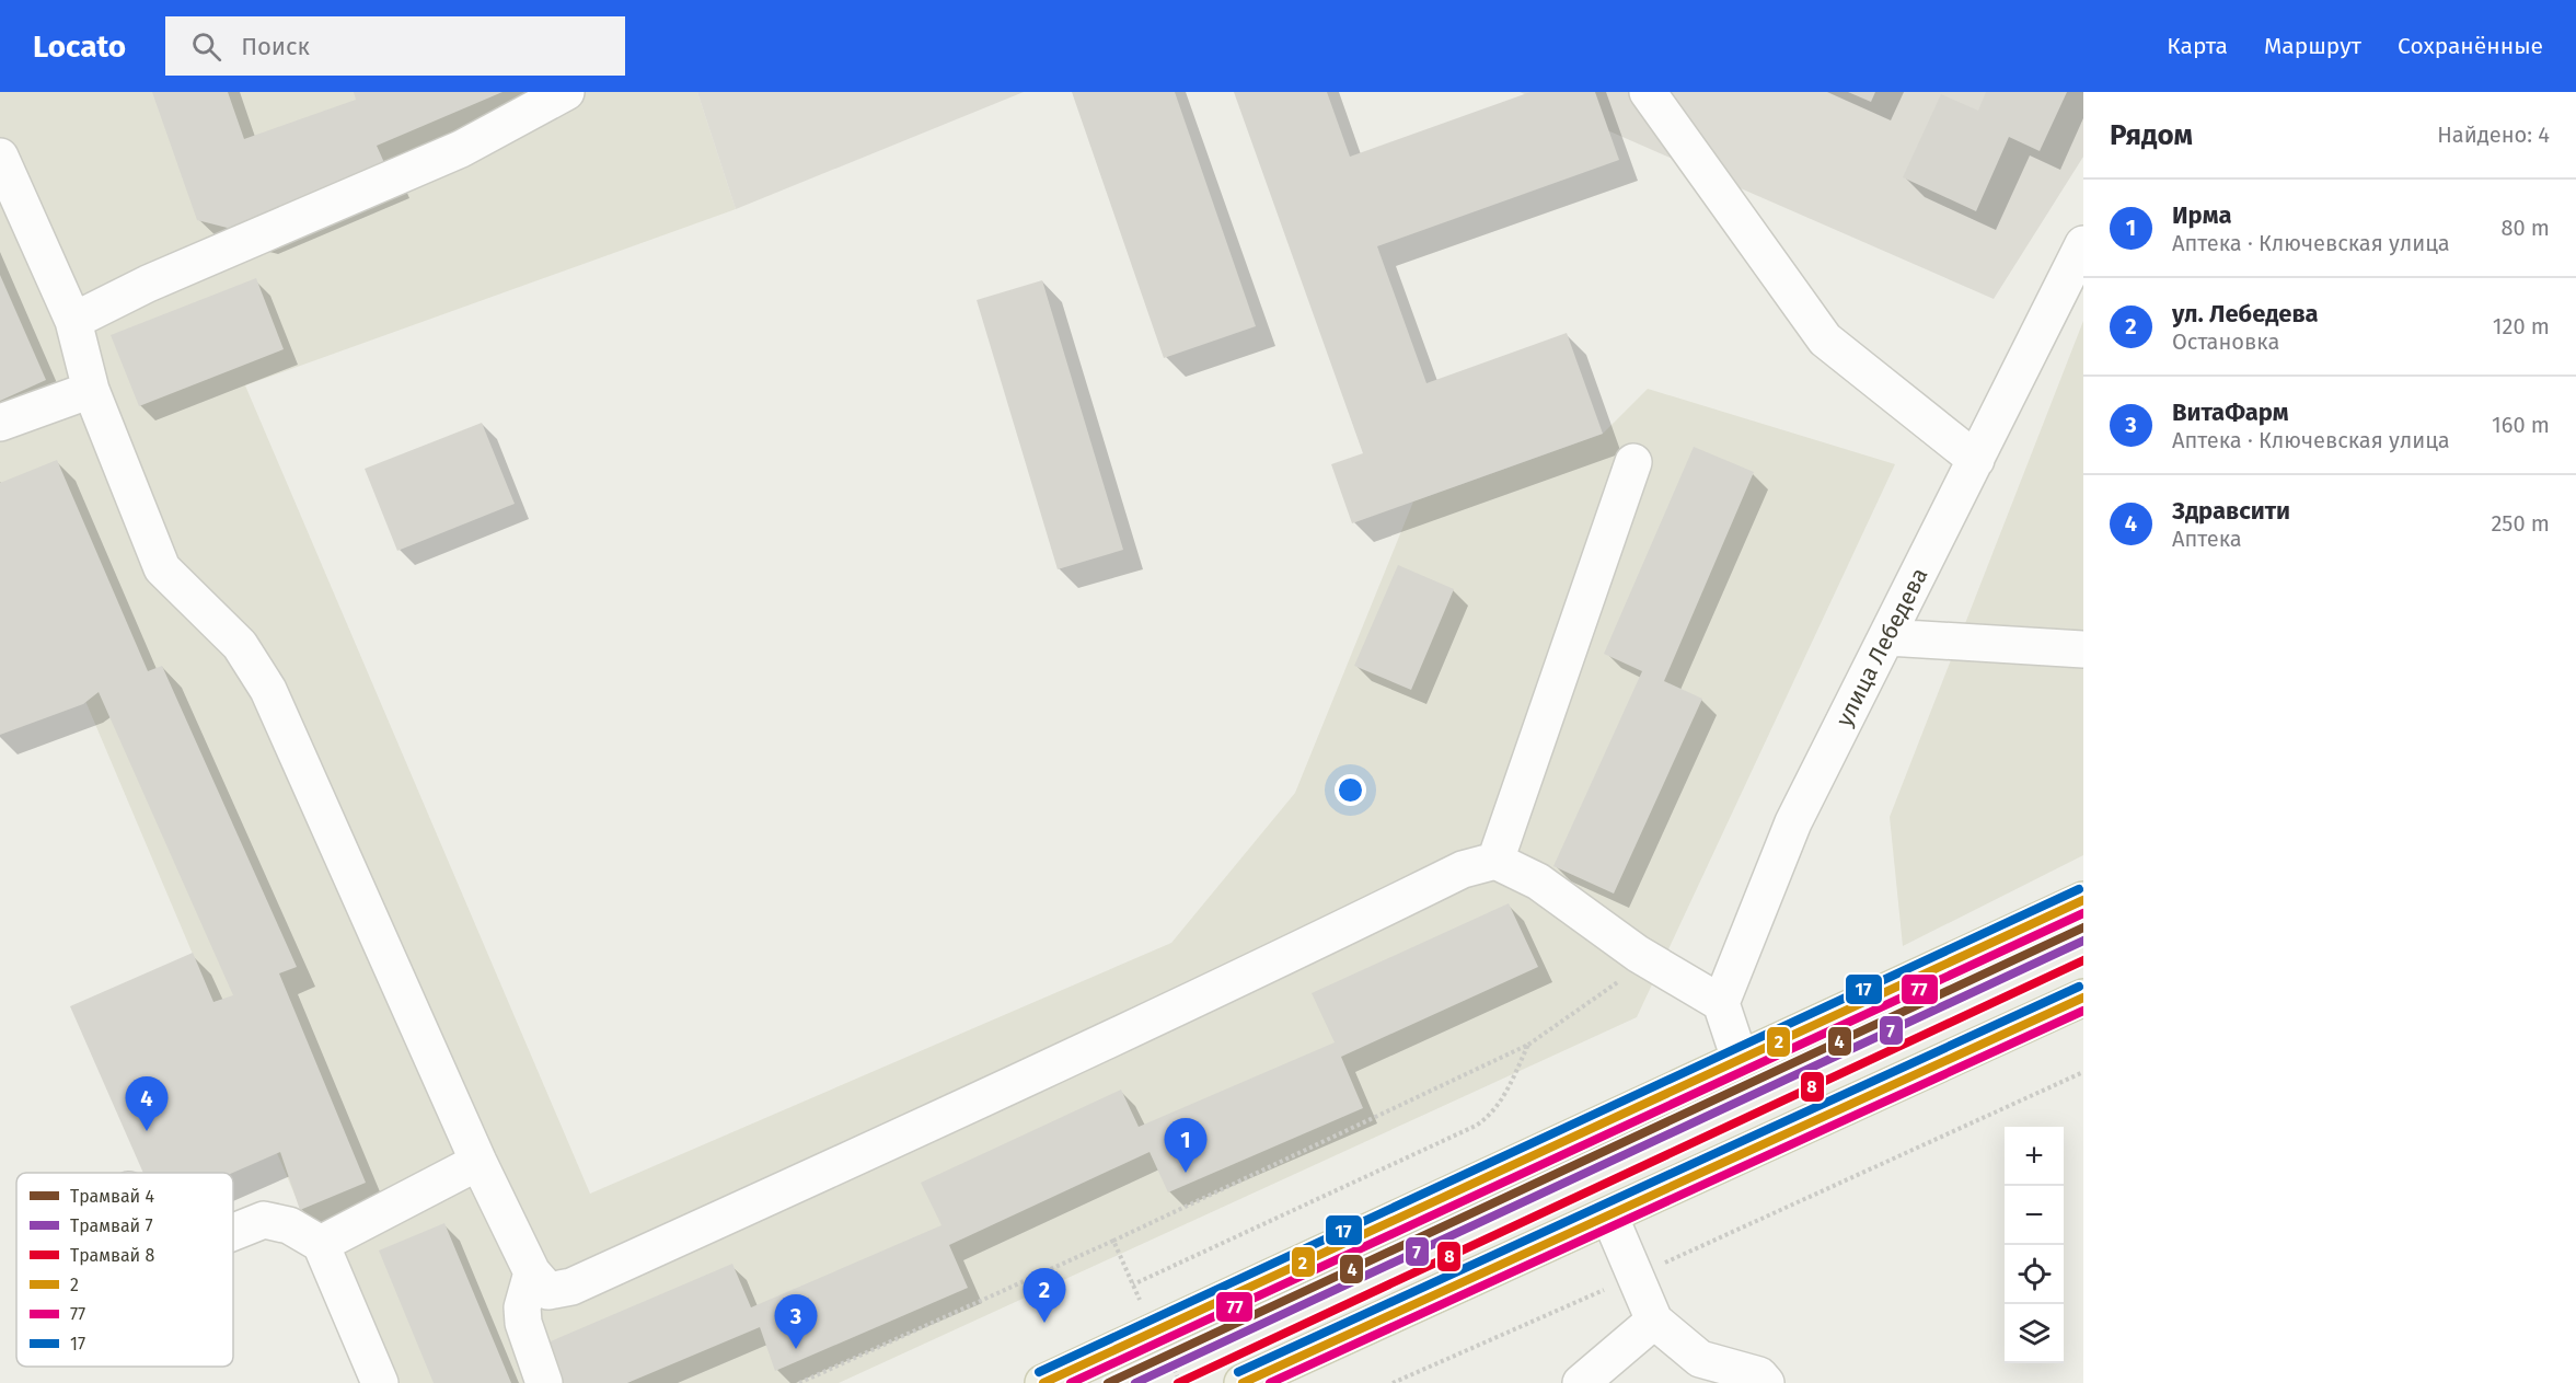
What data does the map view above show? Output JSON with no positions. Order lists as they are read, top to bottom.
{
  "streets": {
    "street": ["улица Лебедева"]
  },
  "lines": [
    "transit line 17",
    "transit line 2",
    "transit line 77",
    "tram line 4",
    "tram line 7",
    "tram line 8"
  ],
  "legend": [
    "Трамвай 4",
    "Трамвай 7",
    "Трамвай 8",
    "2",
    "77",
    "17"
  ],
  "page": {
    "header": "Locato",
    "search": "Поиск",
    "nav": ["Карта", "Маршрут", "Сохранённые"],
    "heading": ["Рядом", "Найдено: 4"],
    "list": [
      {
        "mark": "1",
        "name": "Ирма",
        "note": "Аптека · Ключевская улица",
        "value": "80 m"
      },
      {
        "mark": "2",
        "name": "ул. Лебедева",
        "note": "Остановка",
        "value": "120 m"
      },
      {
        "mark": "3",
        "name": "ВитаФарм",
        "note": "Аптека · Ключевская улица",
        "value": "160 m"
      },
      {
        "mark": "4",
        "name": "Здравсити",
        "note": "Аптека",
        "value": "250 m"
      }
    ],
    "pins": [
      "4",
      "1",
      "2",
      "3"
    ],
    "map_buttons": ["+", "−"]
  }
}
